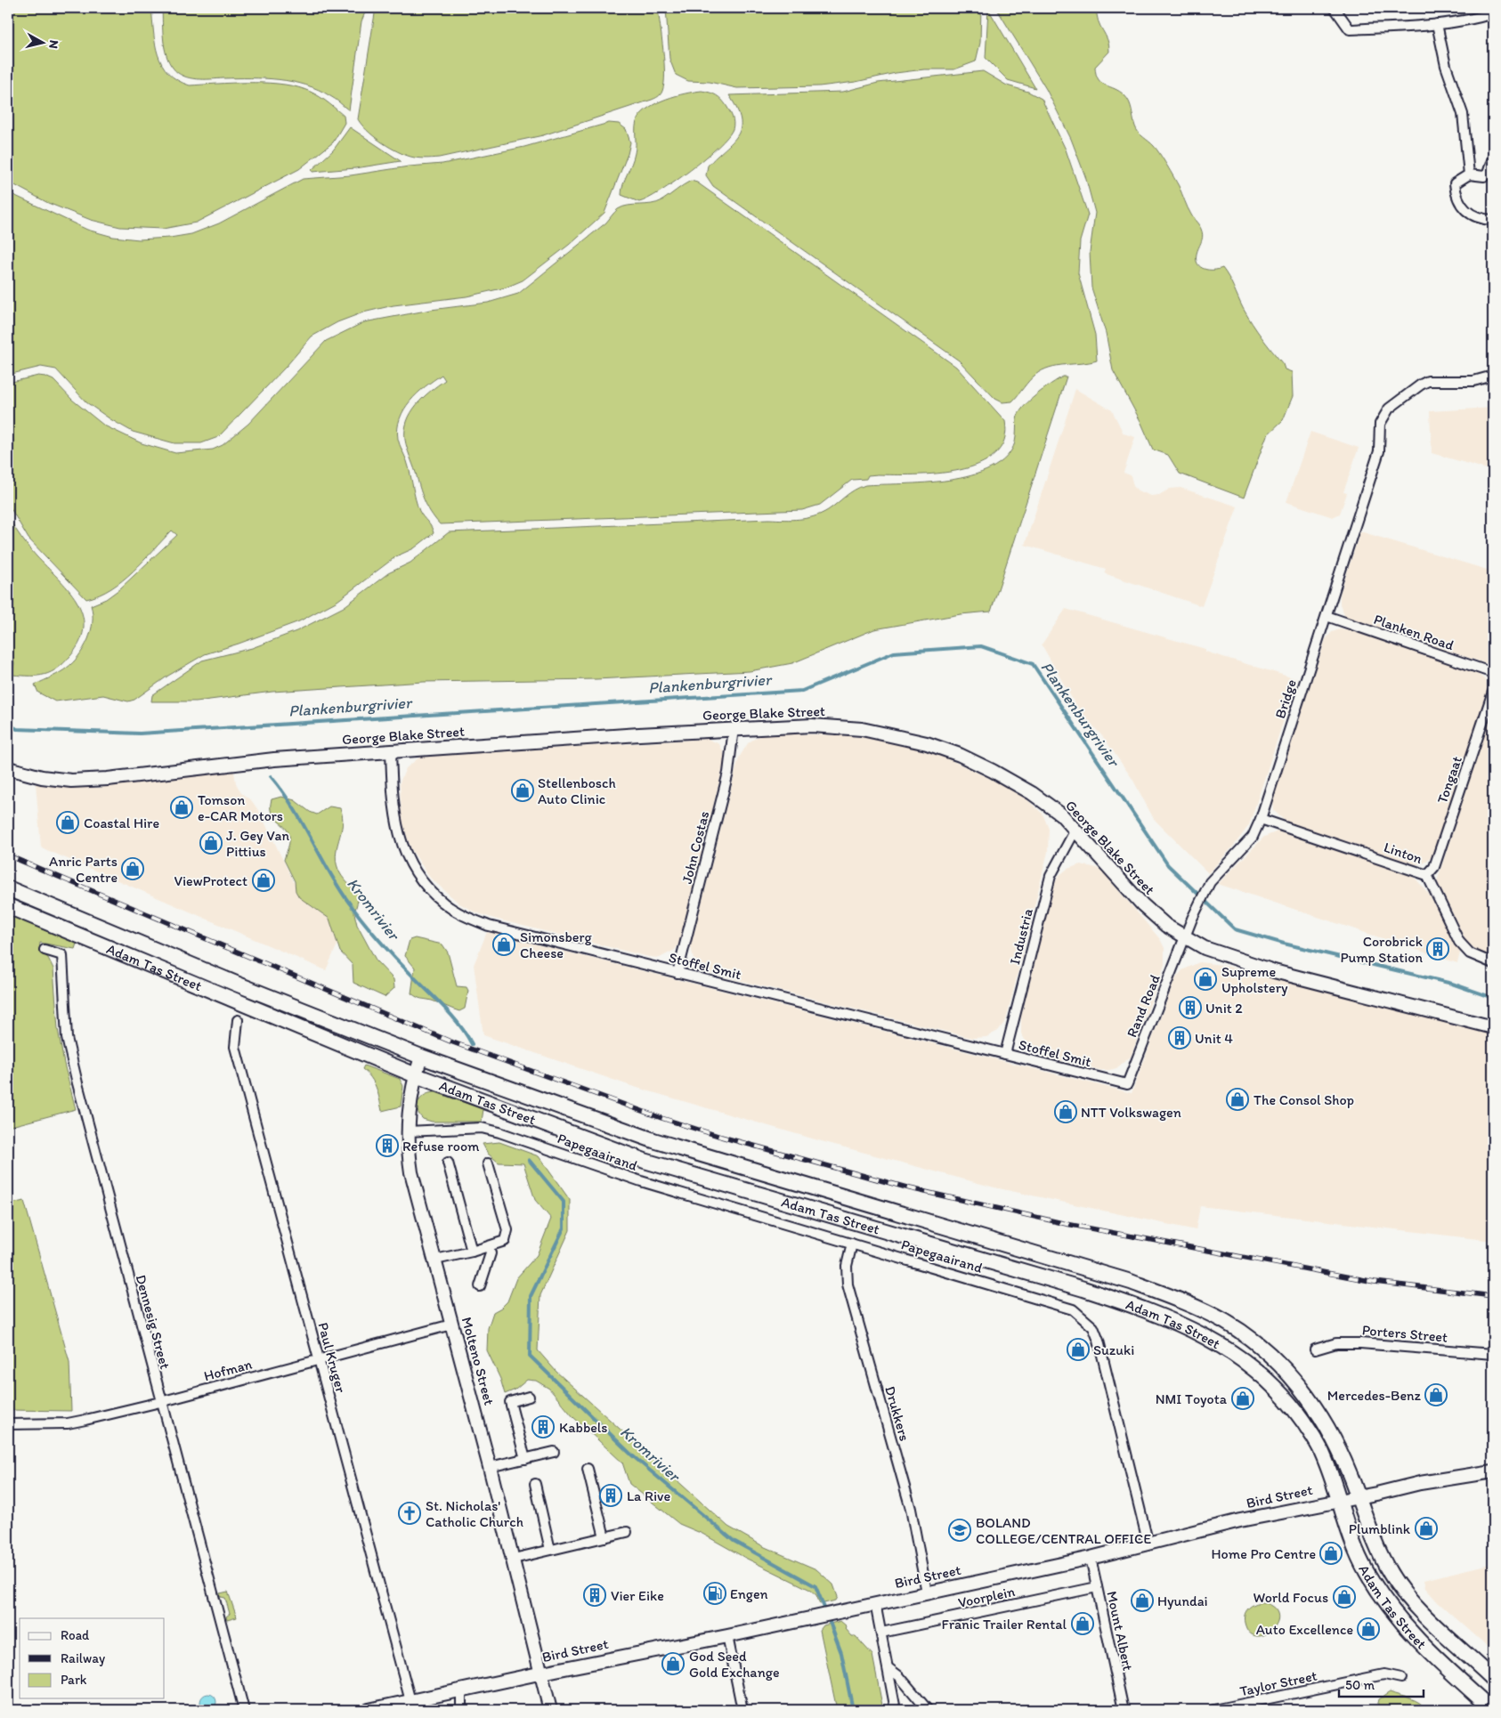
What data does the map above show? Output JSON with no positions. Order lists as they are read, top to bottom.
{
  "streets": {
    "main road": ["Adam Tas Street"],
    "street": [
      "Planken Road",
      "Bridge",
      "George Blake Street",
      "Tongaat",
      "John Costas",
      "Linton",
      "Industria",
      "Stoffel Smit",
      "Rand Road",
      "Papegaairand",
      "Dennesig Street",
      "Porters Street",
      "Paul Kruger",
      "Molteno Street",
      "Hofman",
      "Drukkers",
      "Bird Street",
      "Voorplein",
      "Mount Albert",
      "Taylor Street"
    ]
  },
  "crossings": [
    ["Planken Road", "Bridge"],
    ["Bridge", "George Blake Street"],
    ["Bridge", "Linton"],
    ["Bridge", "Rand Road"],
    ["George Blake Street", "John Costas"],
    ["George Blake Street", "Industria"],
    ["George Blake Street", "Stoffel Smit"],
    ["George Blake Street", "Rand Road"],
    ["Tongaat", "Linton"],
    ["John Costas", "Stoffel Smit"],
    ["Industria", "Stoffel Smit"],
    ["Stoffel Smit", "Rand Road"],
    ["Adam Tas Street", "Molteno Street"],
    ["Adam Tas Street", "Bird Street"],
    ["Papegaairand", "Molteno Street"],
    ["Papegaairand", "Drukkers"],
    ["Papegaairand", "Bird Street"],
    ["Dennesig Street", "Hofman"],
    ["Paul Kruger", "Hofman"],
    ["Paul Kruger", "Bird Street"],
    ["Molteno Street", "Hofman"],
    ["Molteno Street", "Bird Street"],
    ["Drukkers", "Bird Street"],
    ["Bird Street", "Mount Albert"],
    ["Voorplein", "Mount Albert"]
  ],
  "water": ["Plankenburgrivier", "Kromrivier"],
  "places": {
    "shop": [
      "Stellenbosch Auto Clinic",
      "Tomson e-CAR Motors",
      "Coastal Hire",
      "J. Gey Van Pittius",
      "Anric Parts Centre",
      "ViewProtect",
      "Simonsberg Cheese",
      "Supreme Upholstery",
      "The Consol Shop",
      "NTT Volkswagen",
      "Suzuki",
      "Mercedes-Benz",
      "NMI Toyota",
      "Plumblink",
      "Home Pro Centre",
      "World Focus",
      "Hyundai",
      "Franic Trailer Rental",
      "Auto Excellence",
      "God Seed Gold Exchange"
    ],
    "building": [
      "Corobrick Pump Station",
      "Unit 2",
      "Unit 4",
      "Refuse room",
      "Kabbels",
      "La Rive",
      "Vier Eike"
    ],
    "church": ["St. Nicholas' Catholic Church"],
    "school or university": ["BOLAND COLLEGE/CENTRAL OFFICE"],
    "fuel station": ["Engen"]
  },
  "legend": ["Road", "Railway", "Park"],
  "scale_bar": "50 m",
  "north": "right"
}
